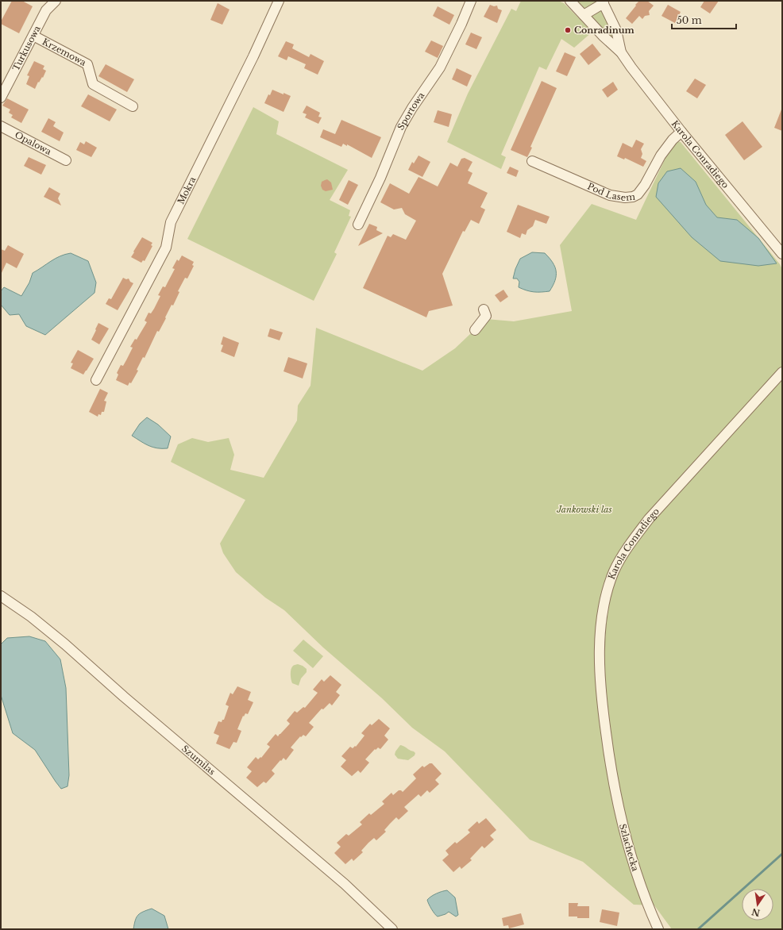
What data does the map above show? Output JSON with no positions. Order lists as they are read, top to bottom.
{
  "streets": {
    "street": [
      "Turkusowa",
      "Krzemowa",
      "Sportowa",
      "Opalowa",
      "Karola Conradiego",
      "Pod Lasem",
      "Mokra",
      "Szumilas",
      "Szlachecka"
    ]
  },
  "crossings": [
    ["Turkusowa", "Krzemowa"],
    ["Karola Conradiego", "Pod Lasem"],
    ["Karola Conradiego", "Szlachecka"]
  ],
  "parks": ["Jankowski las"],
  "places": ["Conradinum"],
  "scale_bar": "50 m",
  "north": "bottom"
}
